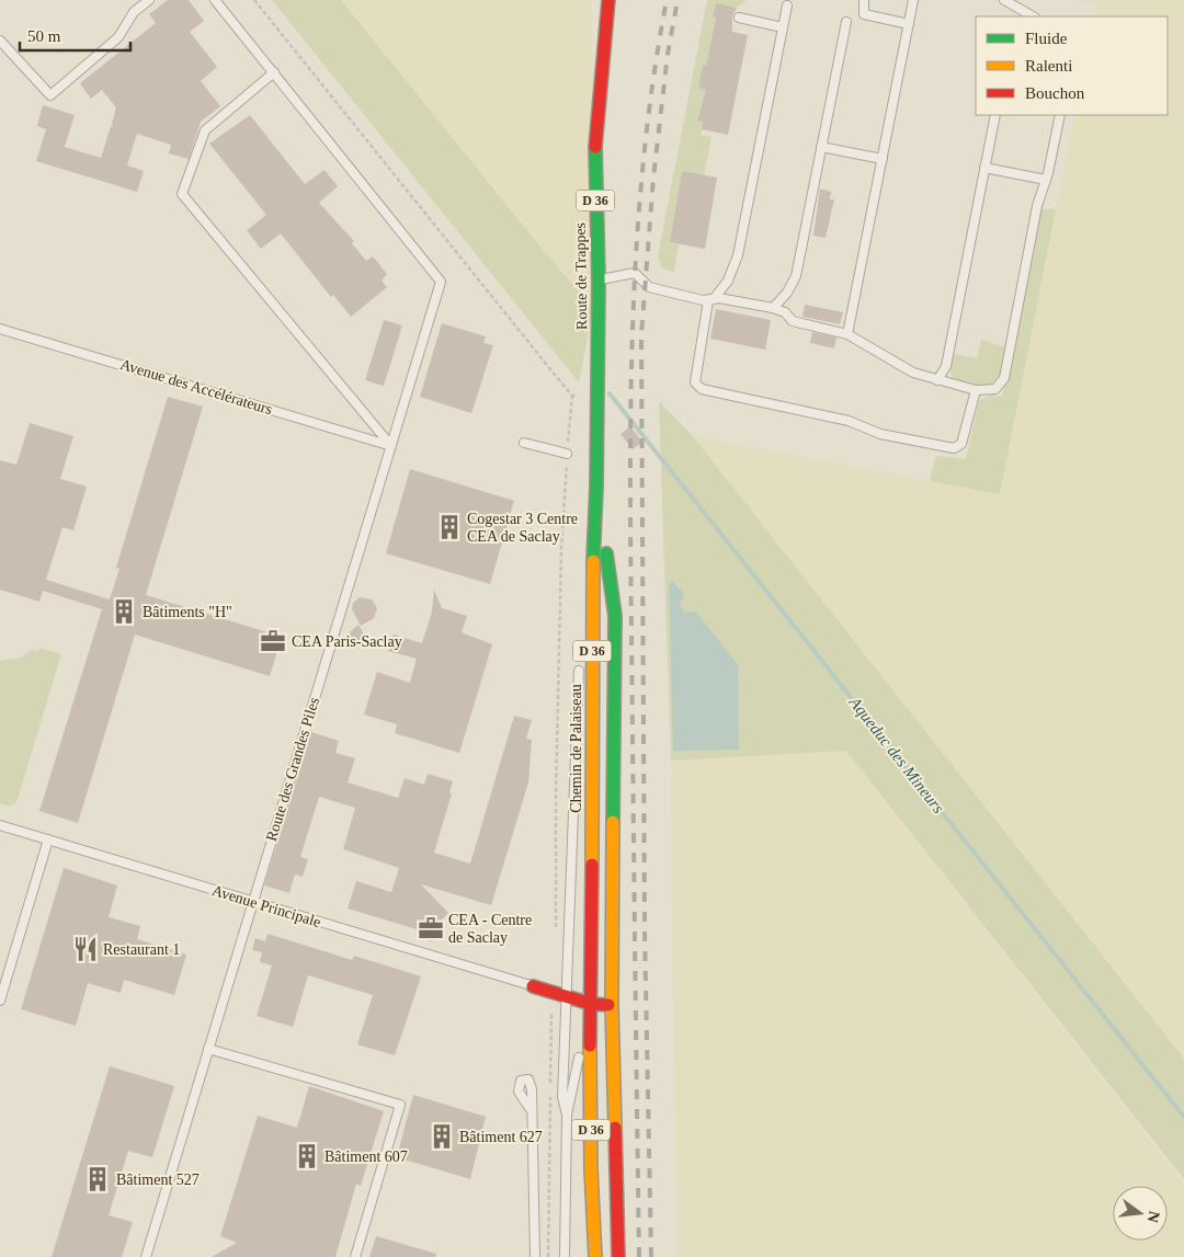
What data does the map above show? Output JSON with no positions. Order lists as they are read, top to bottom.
{
  "streets": {
    "main road": ["D 36", "Route de Trappes", "Chemin de Palaiseau"],
    "lane": ["Avenue des Accélérateurs", "Route des Grandes Piles", "Avenue Principale"]
  },
  "crossings": [
    ["D 36", "Route de Trappes"],
    ["D 36", "Chemin de Palaiseau"],
    ["Route de Trappes", "Chemin de Palaiseau"],
    ["Avenue des Accélérateurs", "Route des Grandes Piles"],
    ["Route des Grandes Piles", "Avenue Principale"]
  ],
  "water": ["Aqueduc des Mineurs"],
  "places": {
    "building": [
      "Cogestar 3 Centre CEA de Saclay",
      "Bâtiments \"H\"",
      "Bâtiment 627",
      "Bâtiment 607",
      "Bâtiment 527"
    ],
    "office": ["CEA Paris-Saclay", "CEA - Centre de Saclay"],
    "restaurant": ["Restaurant 1"]
  },
  "legend": ["Fluide", "Ralenti", "Bouchon"],
  "scale_bar": "50 m",
  "north": "right"
}
